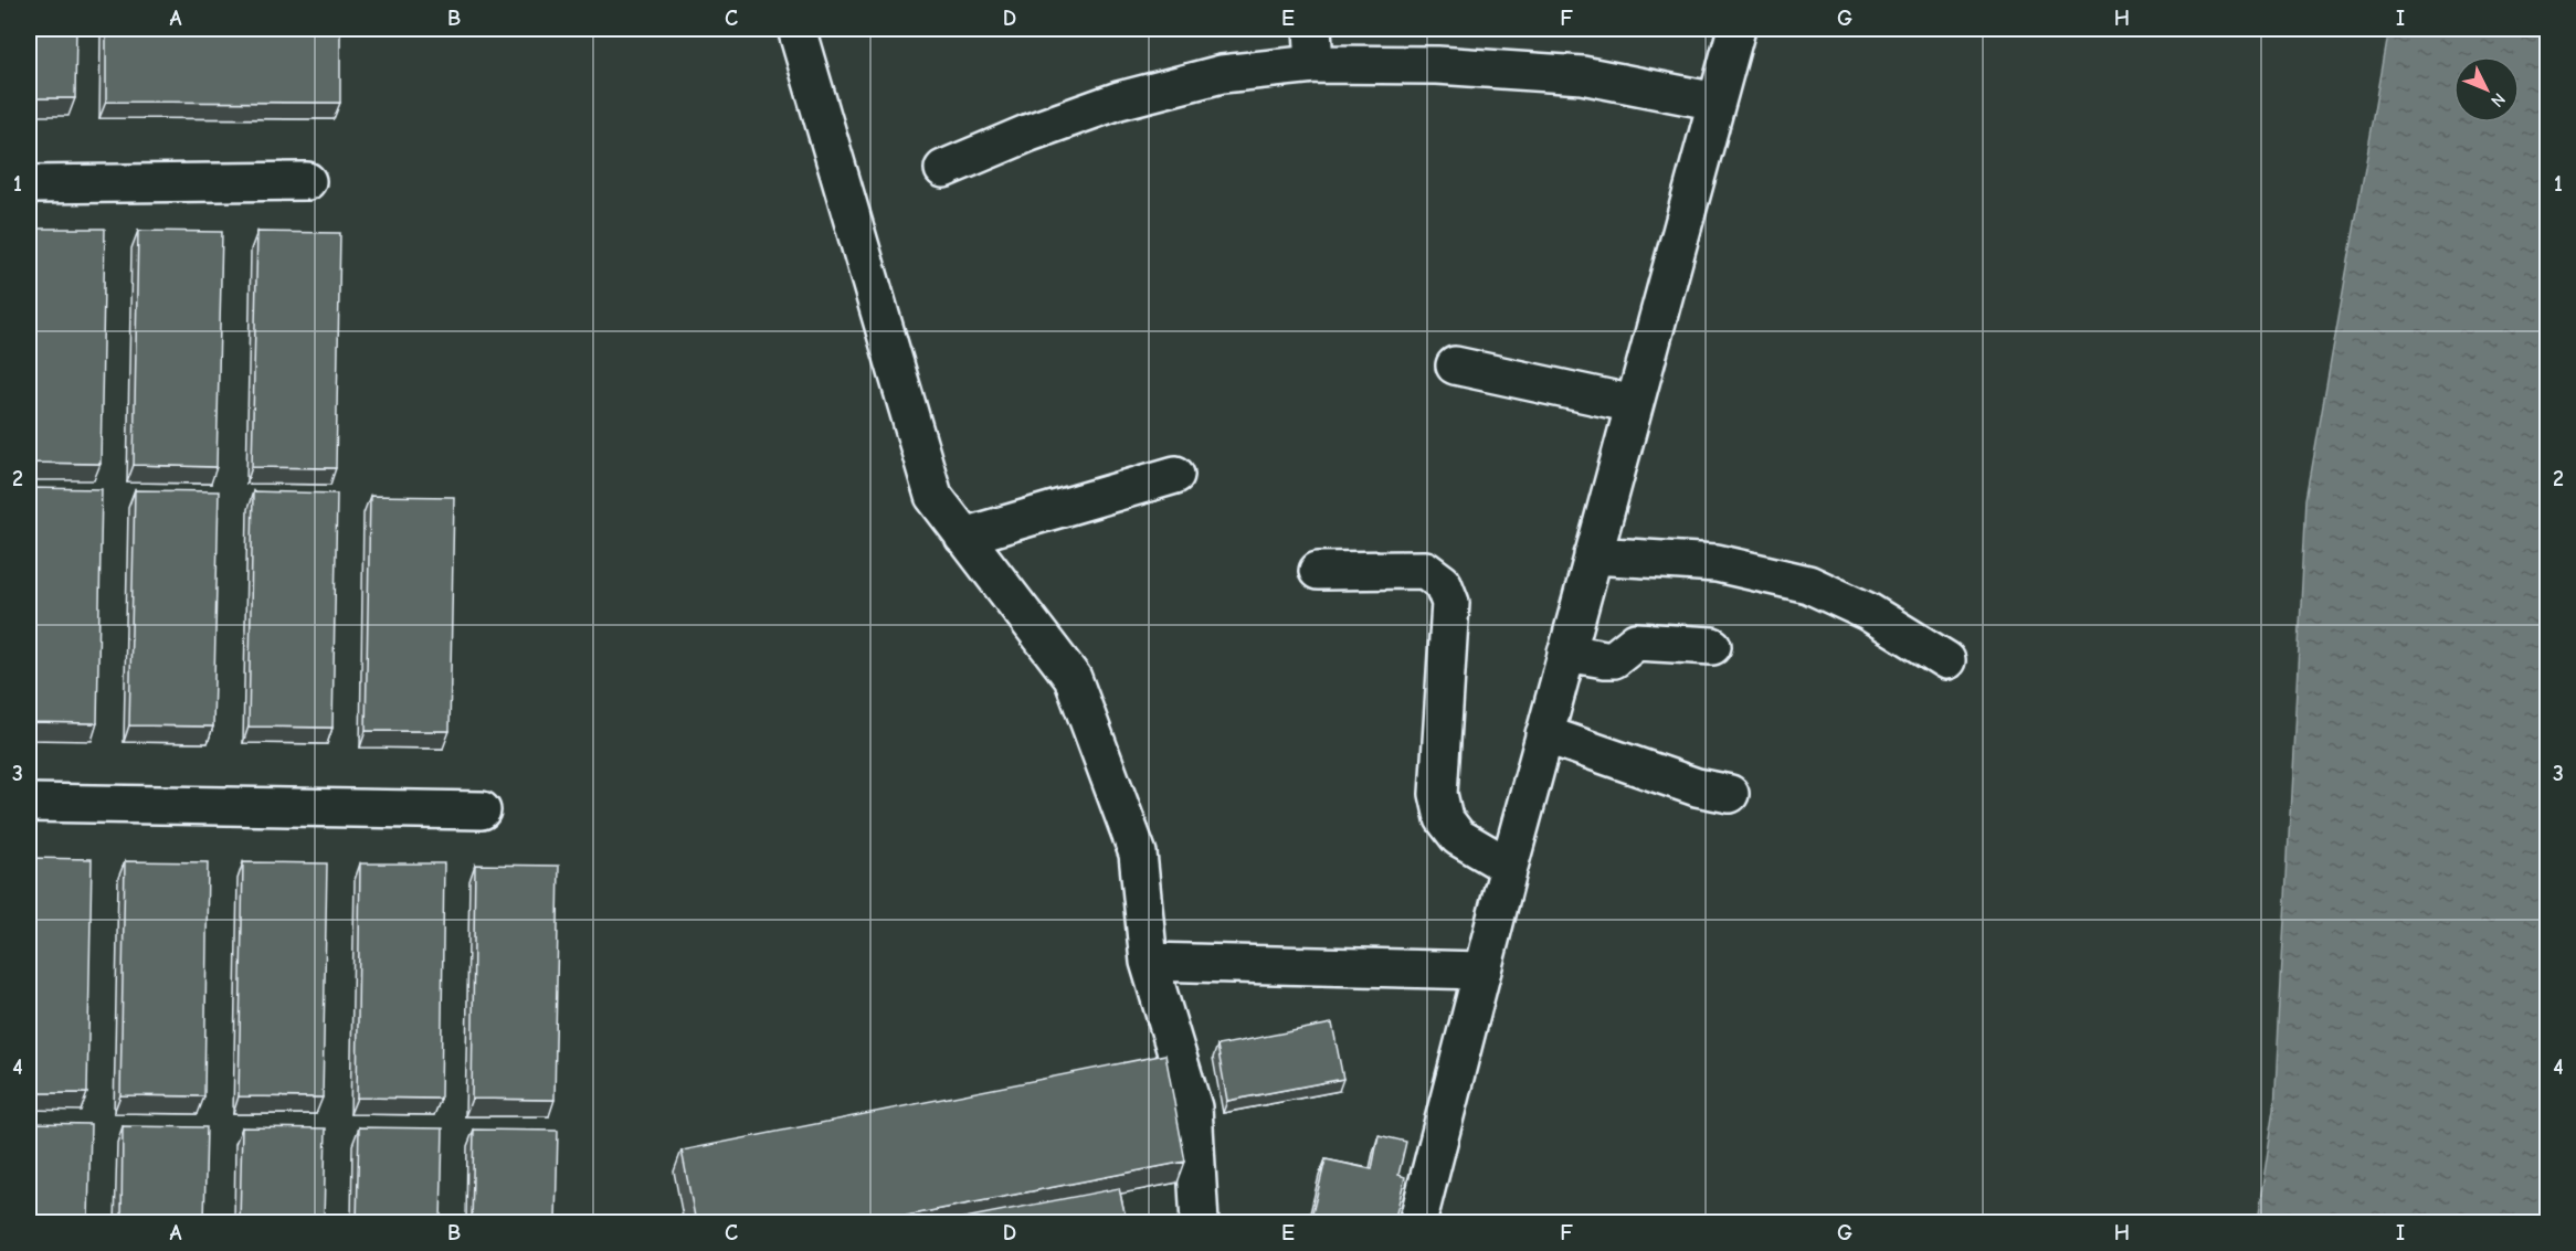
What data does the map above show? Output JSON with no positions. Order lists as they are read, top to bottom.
{
  "north": "bottom right",
  "grid": {
    "columns": [
      "A",
      "B",
      "C",
      "D",
      "E",
      "F",
      "G",
      "H",
      "I"
    ],
    "rows": [
      "1",
      "2",
      "3",
      "4"
    ]
  }
}
